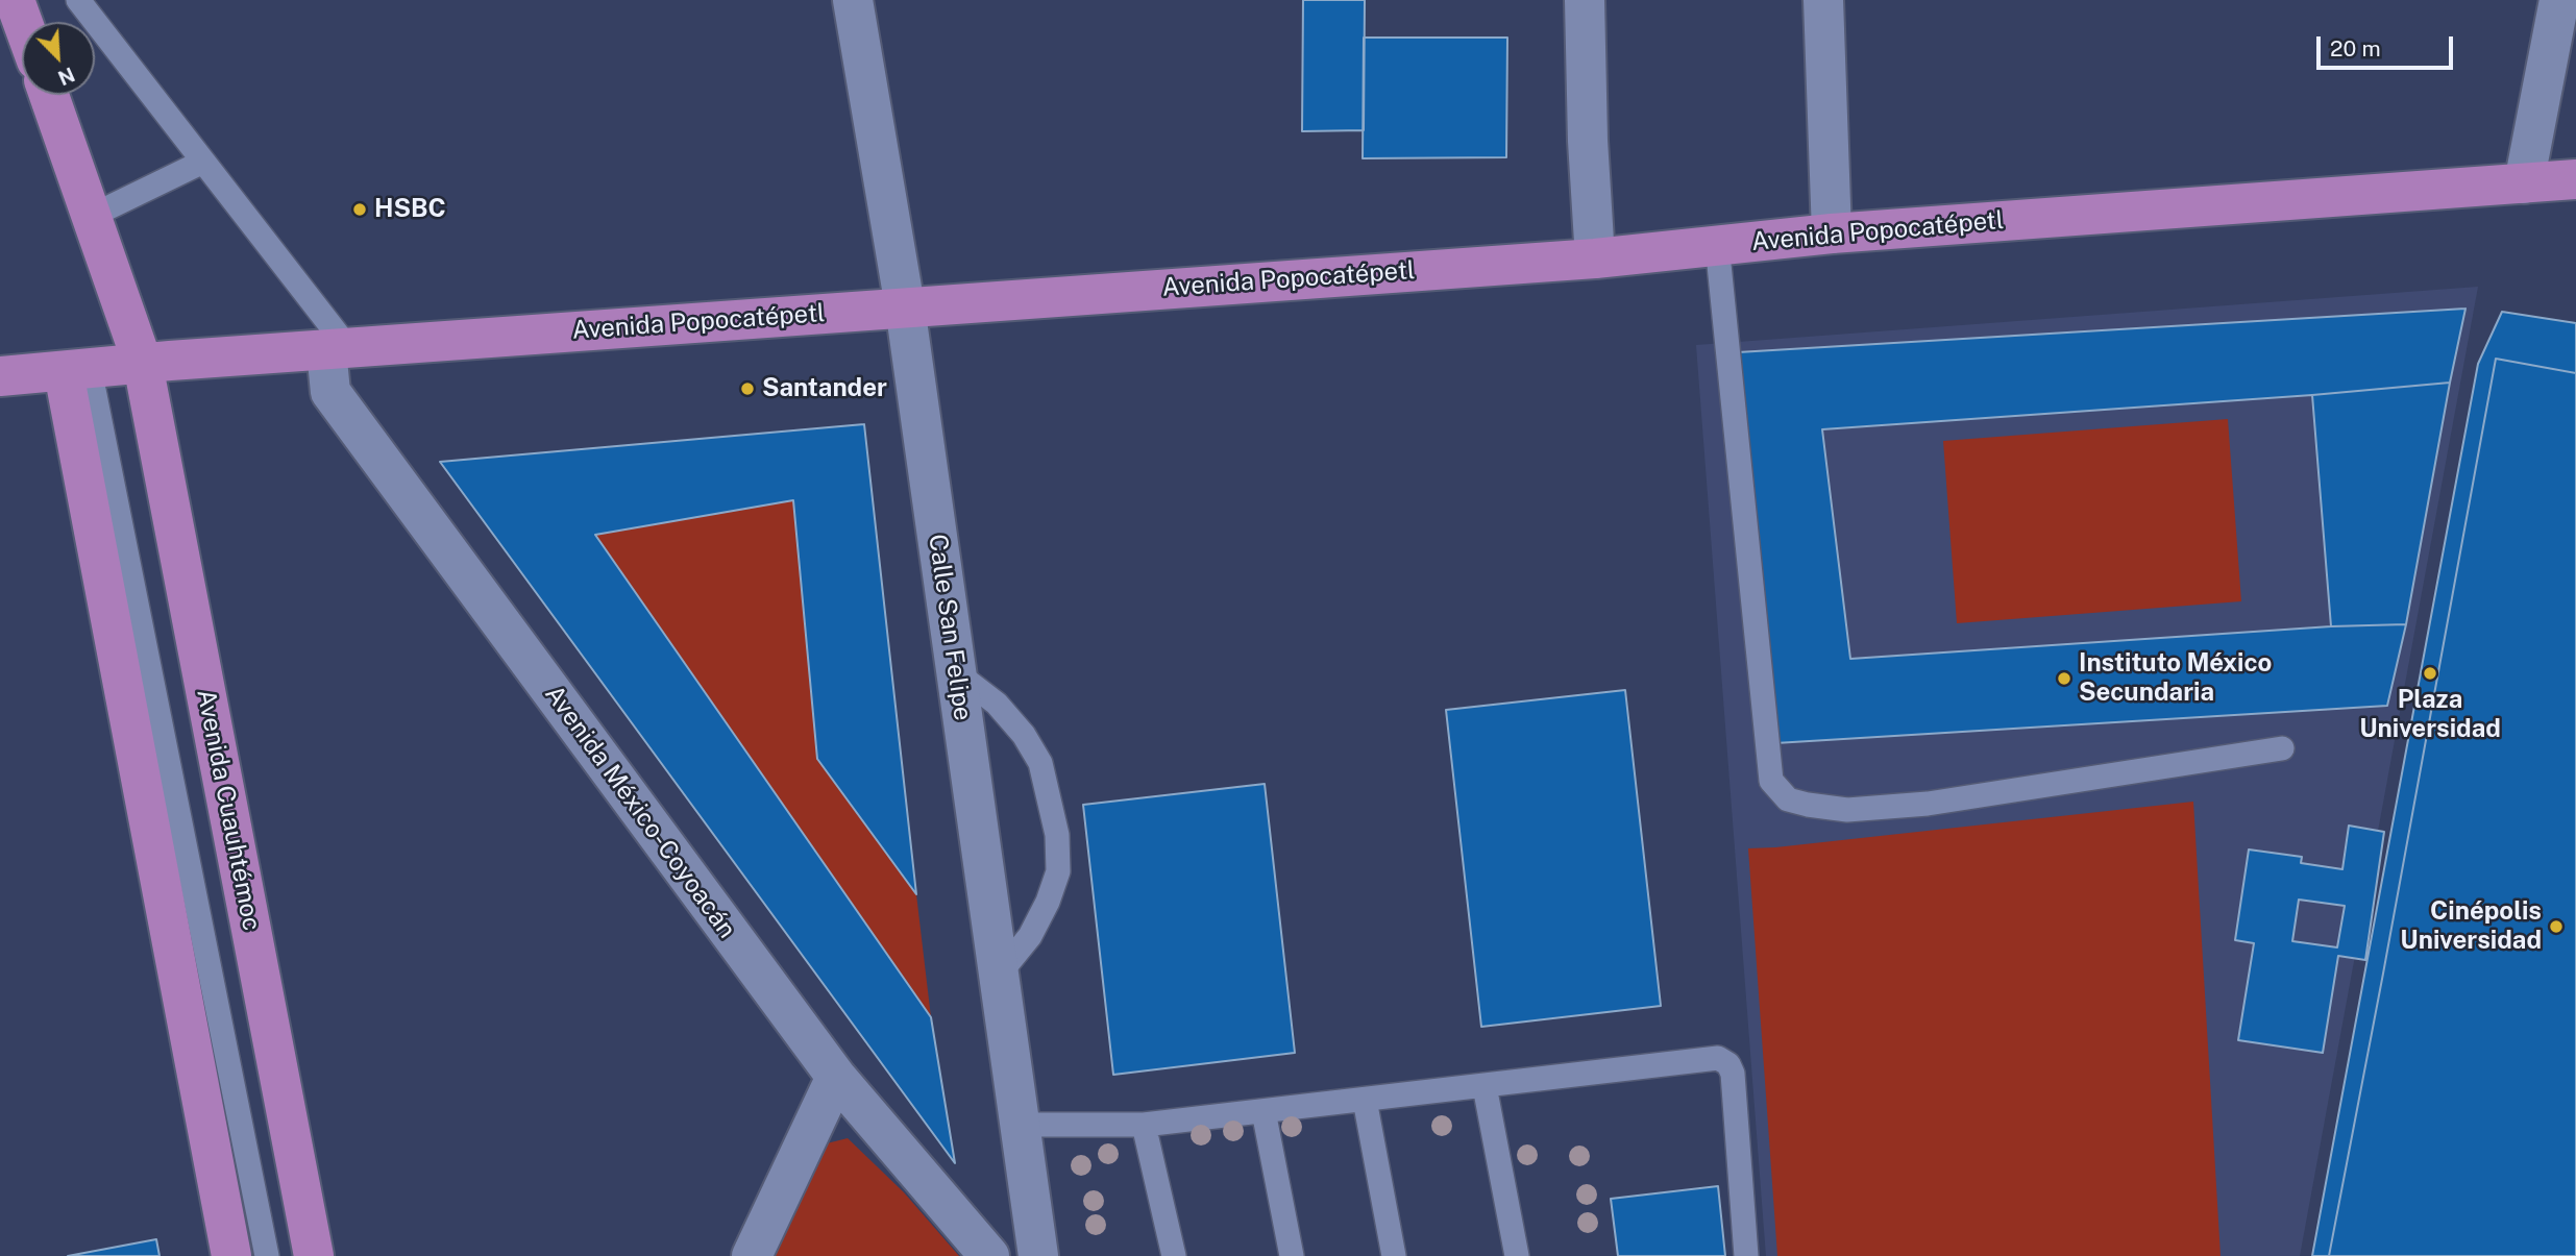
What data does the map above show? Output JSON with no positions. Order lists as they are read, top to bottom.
{
  "streets": {
    "main road": ["Avenida Popocatépetl", "Avenida Cuauhtémoc"],
    "street": ["Calle San Felipe", "Avenida México-Coyoacán"]
  },
  "crossings": [
    ["Avenida Popocatépetl", "Calle San Felipe"],
    ["Avenida Popocatépetl", "Avenida Cuauhtémoc"],
    ["Avenida Popocatépetl", "Avenida México-Coyoacán"]
  ],
  "places": [
    "HSBC",
    "Santander",
    "Plaza Universidad",
    "Instituto México Secundaria",
    "Cinépolis Universidad"
  ],
  "scale_bar": "20 m",
  "north": "bottom right"
}
